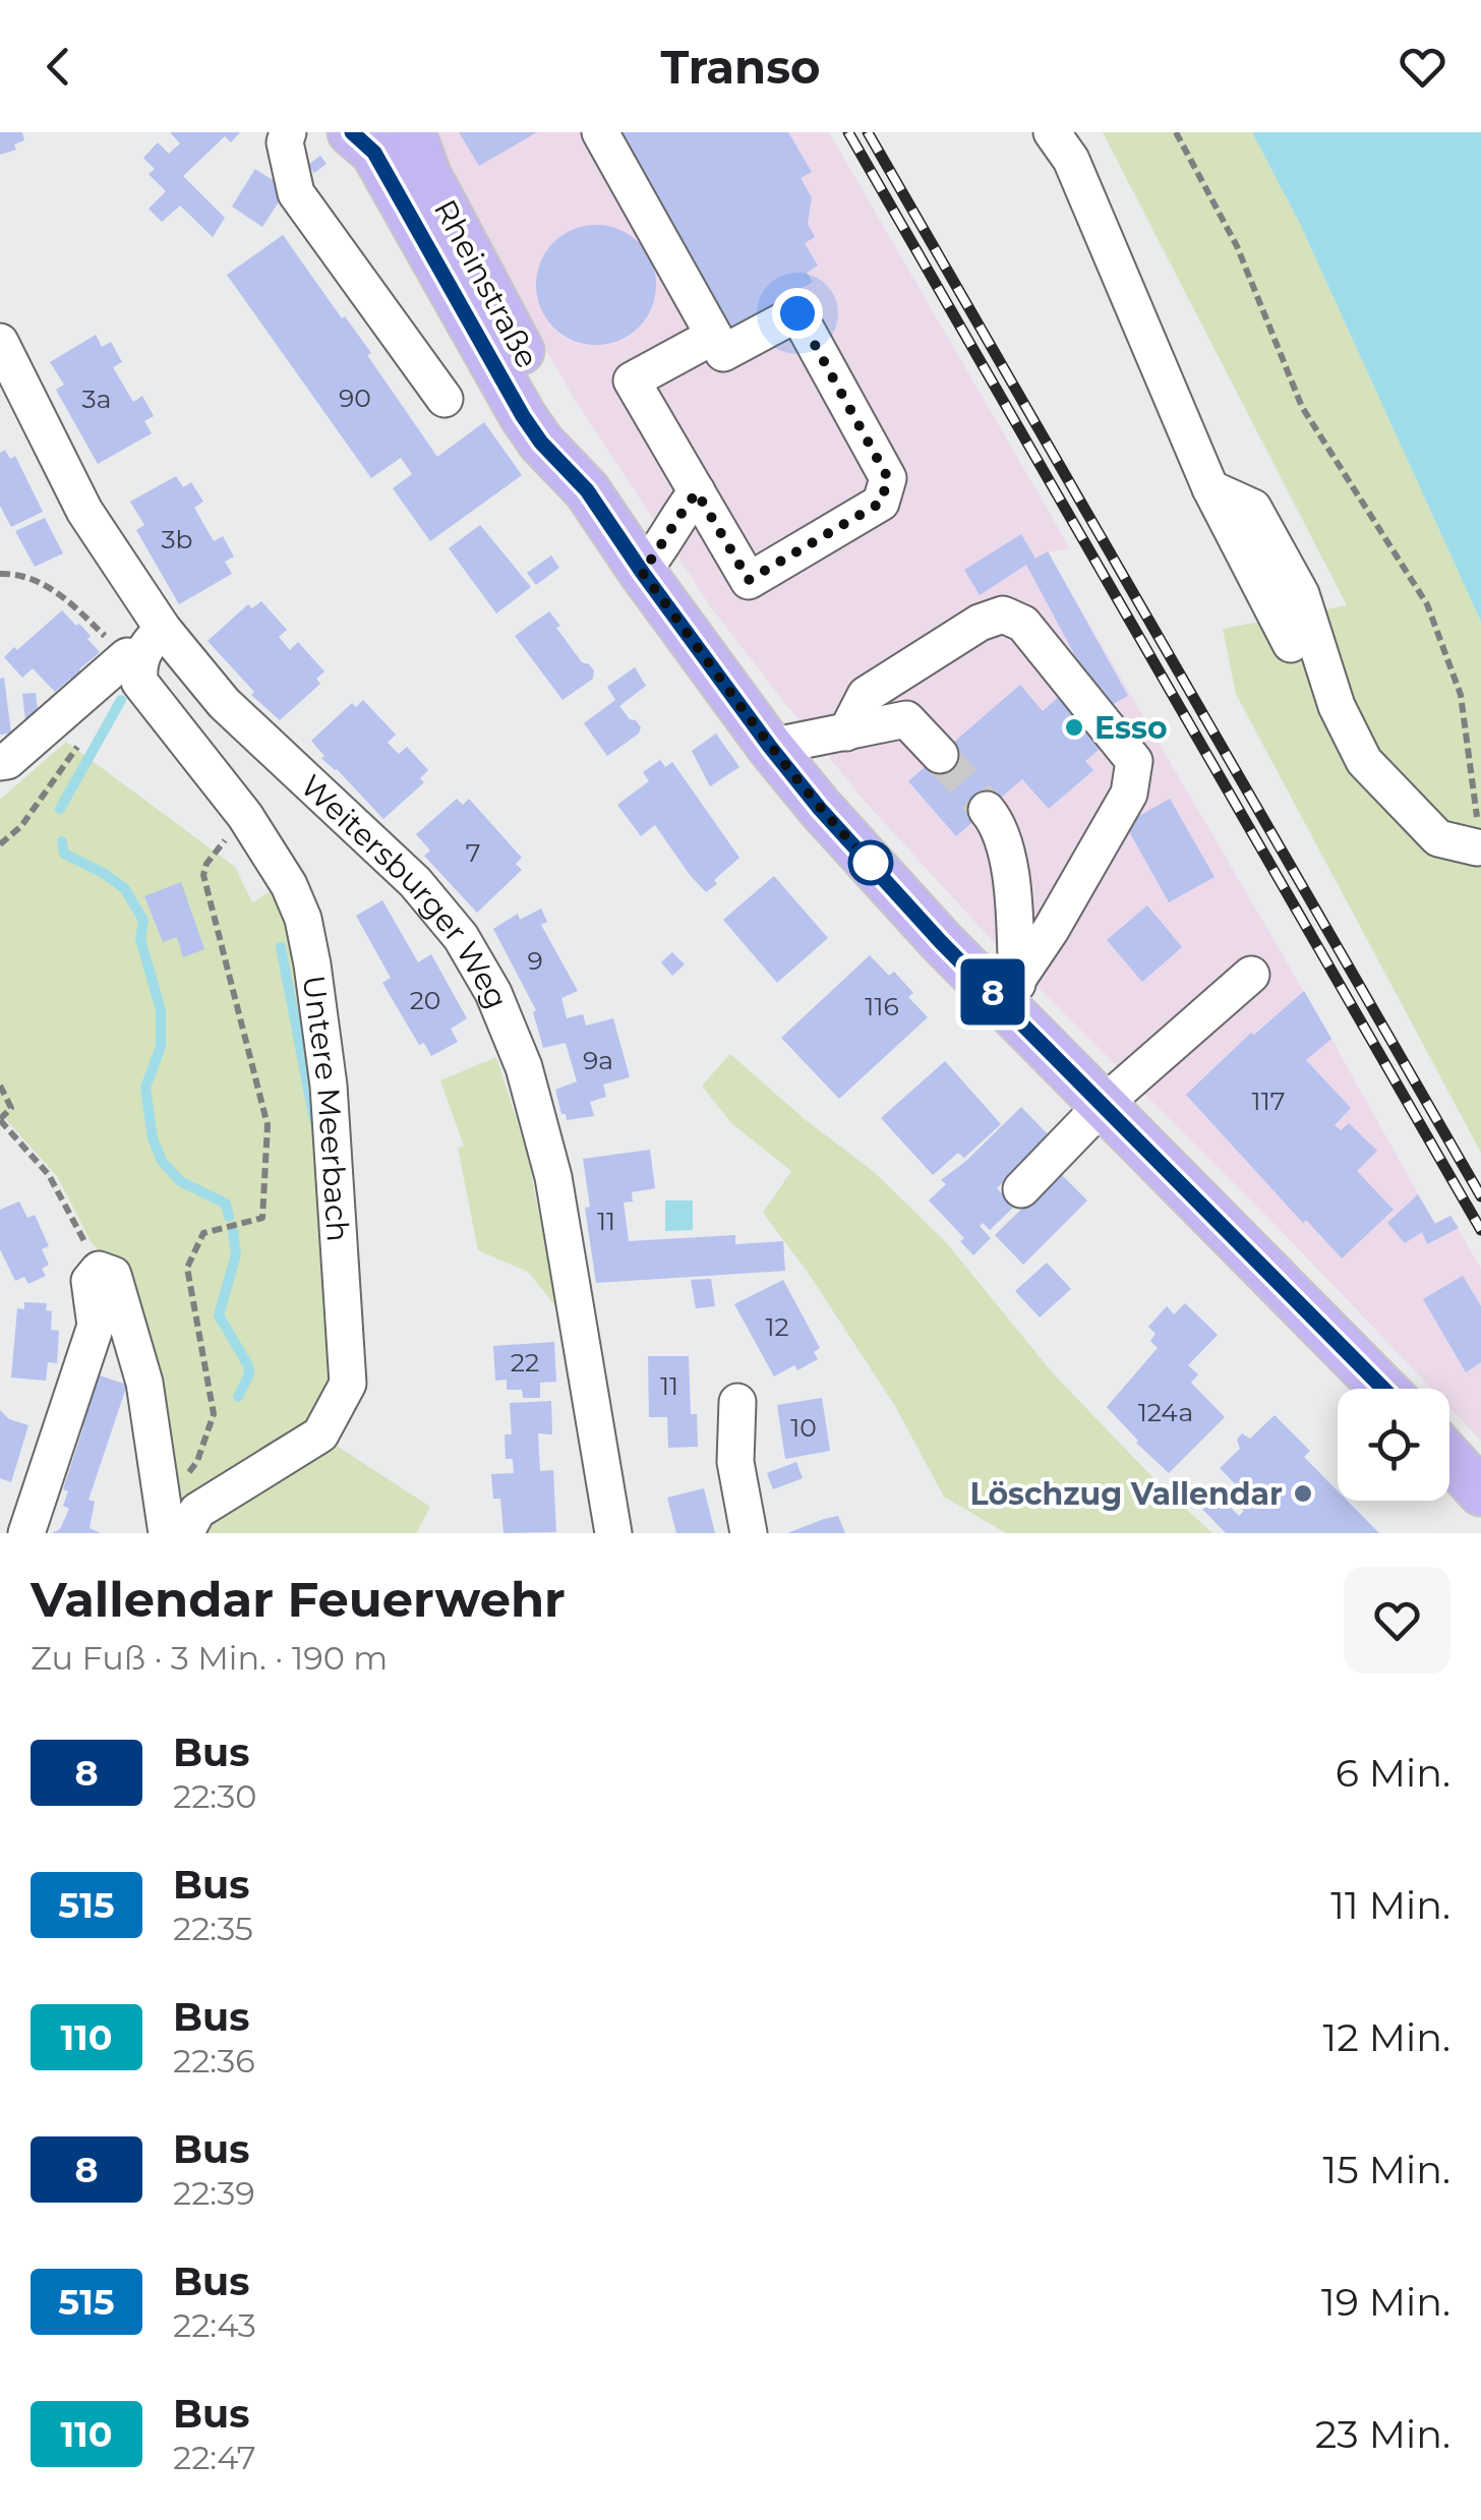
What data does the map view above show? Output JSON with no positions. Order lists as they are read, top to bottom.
{
  "streets": {
    "main road": ["Rheinstraße"],
    "street": ["Weitersburger Weg", "Untere Meerbach"]
  },
  "places": ["Esso", "Löschzug Vallendar"],
  "lines": ["bus line 8"],
  "house_numbers": [
    "90",
    "3a",
    "3b",
    "7",
    "9",
    "20",
    "116",
    "9a",
    "117",
    "11",
    "12",
    "22",
    "11",
    "124a",
    "10"
  ],
  "page": {
    "header": "Transo",
    "on_map": "8",
    "heading": ["Vallendar Feuerwehr", "Zu Fuß · 3 Min. · 190 m"],
    "list": [
      {
        "mark": "8",
        "name": "Bus",
        "note": "22:30",
        "value": "6 Min."
      },
      {
        "mark": "515",
        "name": "Bus",
        "note": "22:35",
        "value": "11 Min."
      },
      {
        "mark": "110",
        "name": "Bus",
        "note": "22:36",
        "value": "12 Min."
      },
      {
        "mark": "8",
        "name": "Bus",
        "note": "22:39",
        "value": "15 Min."
      },
      {
        "mark": "515",
        "name": "Bus",
        "note": "22:43",
        "value": "19 Min."
      },
      {
        "mark": "110",
        "name": "Bus",
        "note": "22:47",
        "value": "23 Min."
      }
    ]
  }
}
